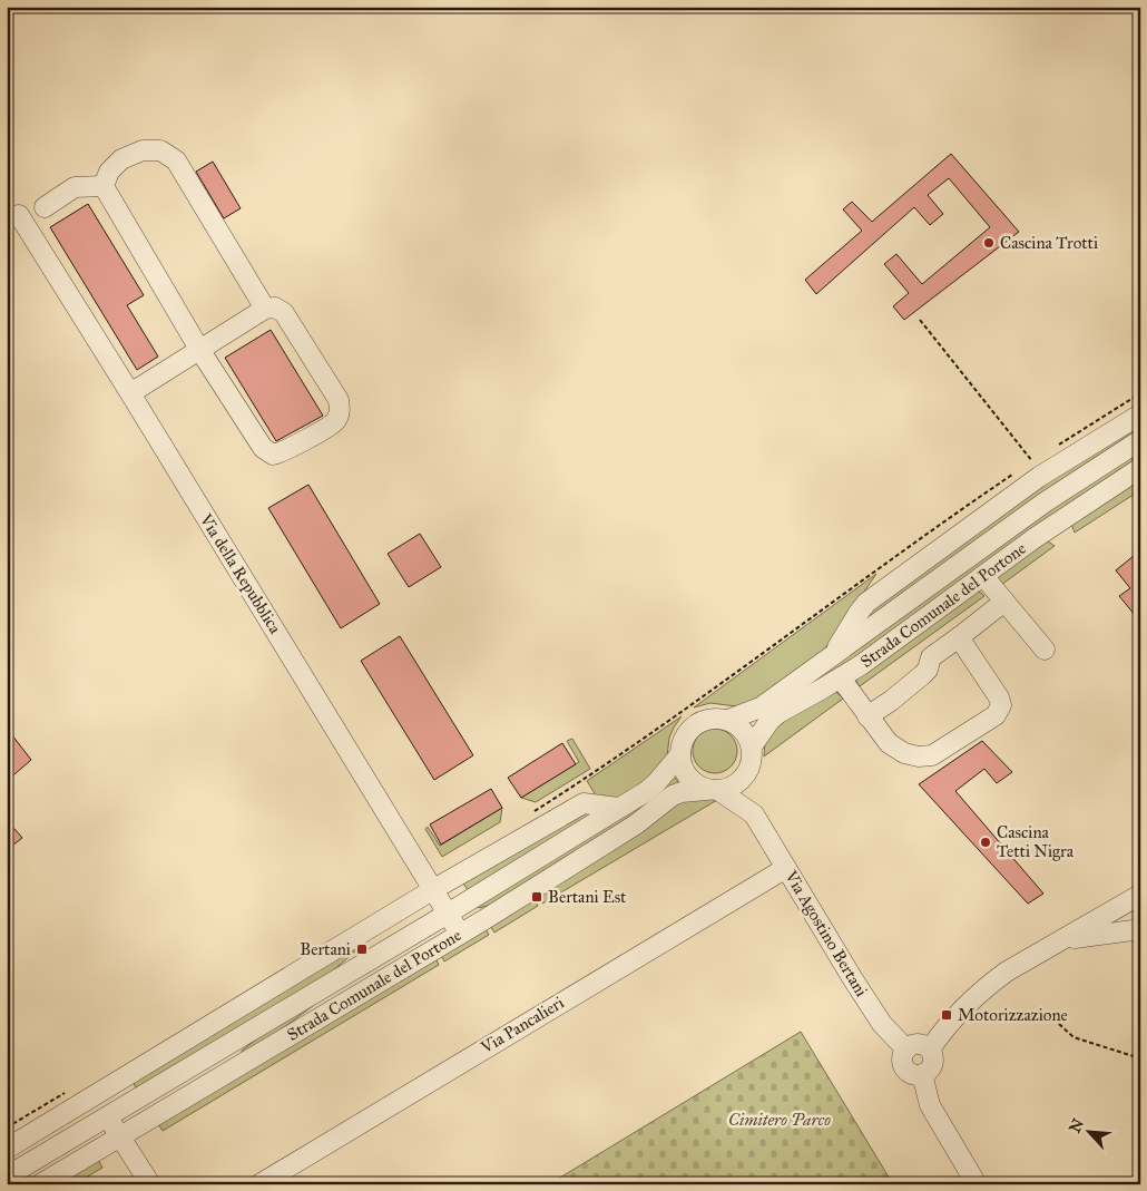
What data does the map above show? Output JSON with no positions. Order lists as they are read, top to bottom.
{
  "streets": {
    "street": [
      "Via della Repubblica",
      "Strada Comunale del Portone",
      "Via Agostino Bertani",
      "Via Pancalieri"
    ]
  },
  "crossings": [
    ["Via della Repubblica", "Strada Comunale del Portone"],
    ["Strada Comunale del Portone", "Via Agostino Bertani"],
    ["Via Agostino Bertani", "Via Pancalieri"]
  ],
  "parks": ["Cimitero Parco"],
  "places": {
    "other": ["Cascina Trotti", "Cascina Tetti Nigra"],
    "transit": ["Bertani Est", "Bertani", "Motorizzazione"]
  },
  "north": "top left"
}
